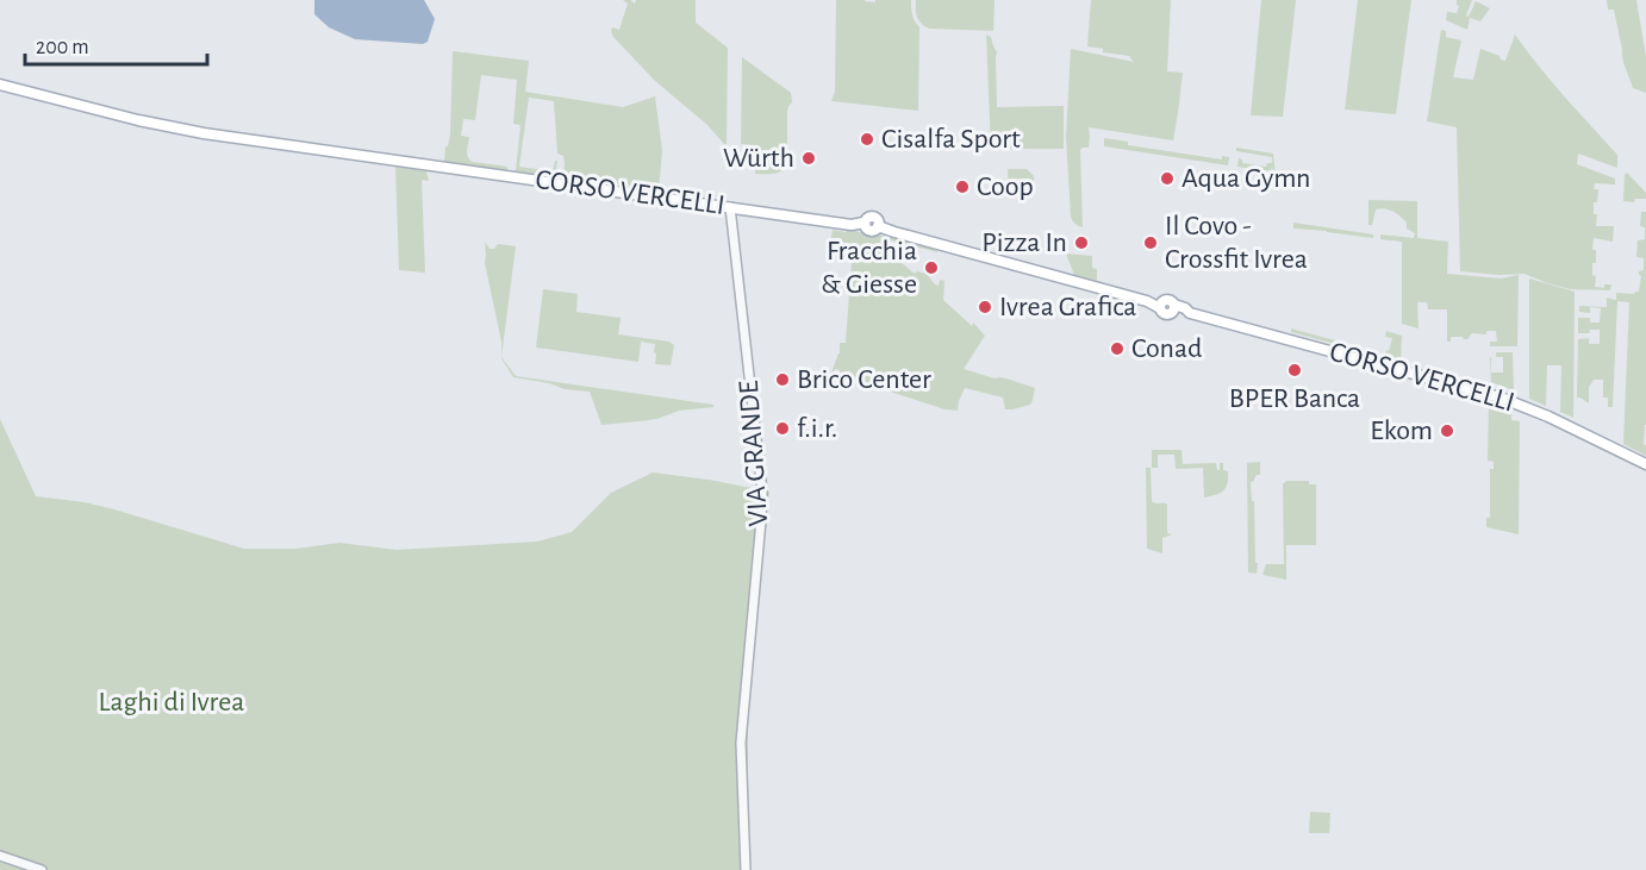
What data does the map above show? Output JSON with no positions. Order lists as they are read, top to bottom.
{
  "streets": {
    "main road": ["CORSO VERCELLI"],
    "street": ["VIA GRANDE"]
  },
  "crossings": [
    ["CORSO VERCELLI", "VIA GRANDE"]
  ],
  "parks": ["Laghi di Ivrea"],
  "places": [
    "Cisalfa Sport",
    "Würth",
    "Aqua Gymn",
    "Coop",
    "Pizza In",
    "Il Covo - Crossfit Ivrea",
    "Fracchia & Giesse",
    "Ivrea Grafica",
    "Conad",
    "BPER Banca",
    "Brico Center",
    "f.i.r.",
    "Ekom"
  ],
  "scale_bar": "200 m"
}
